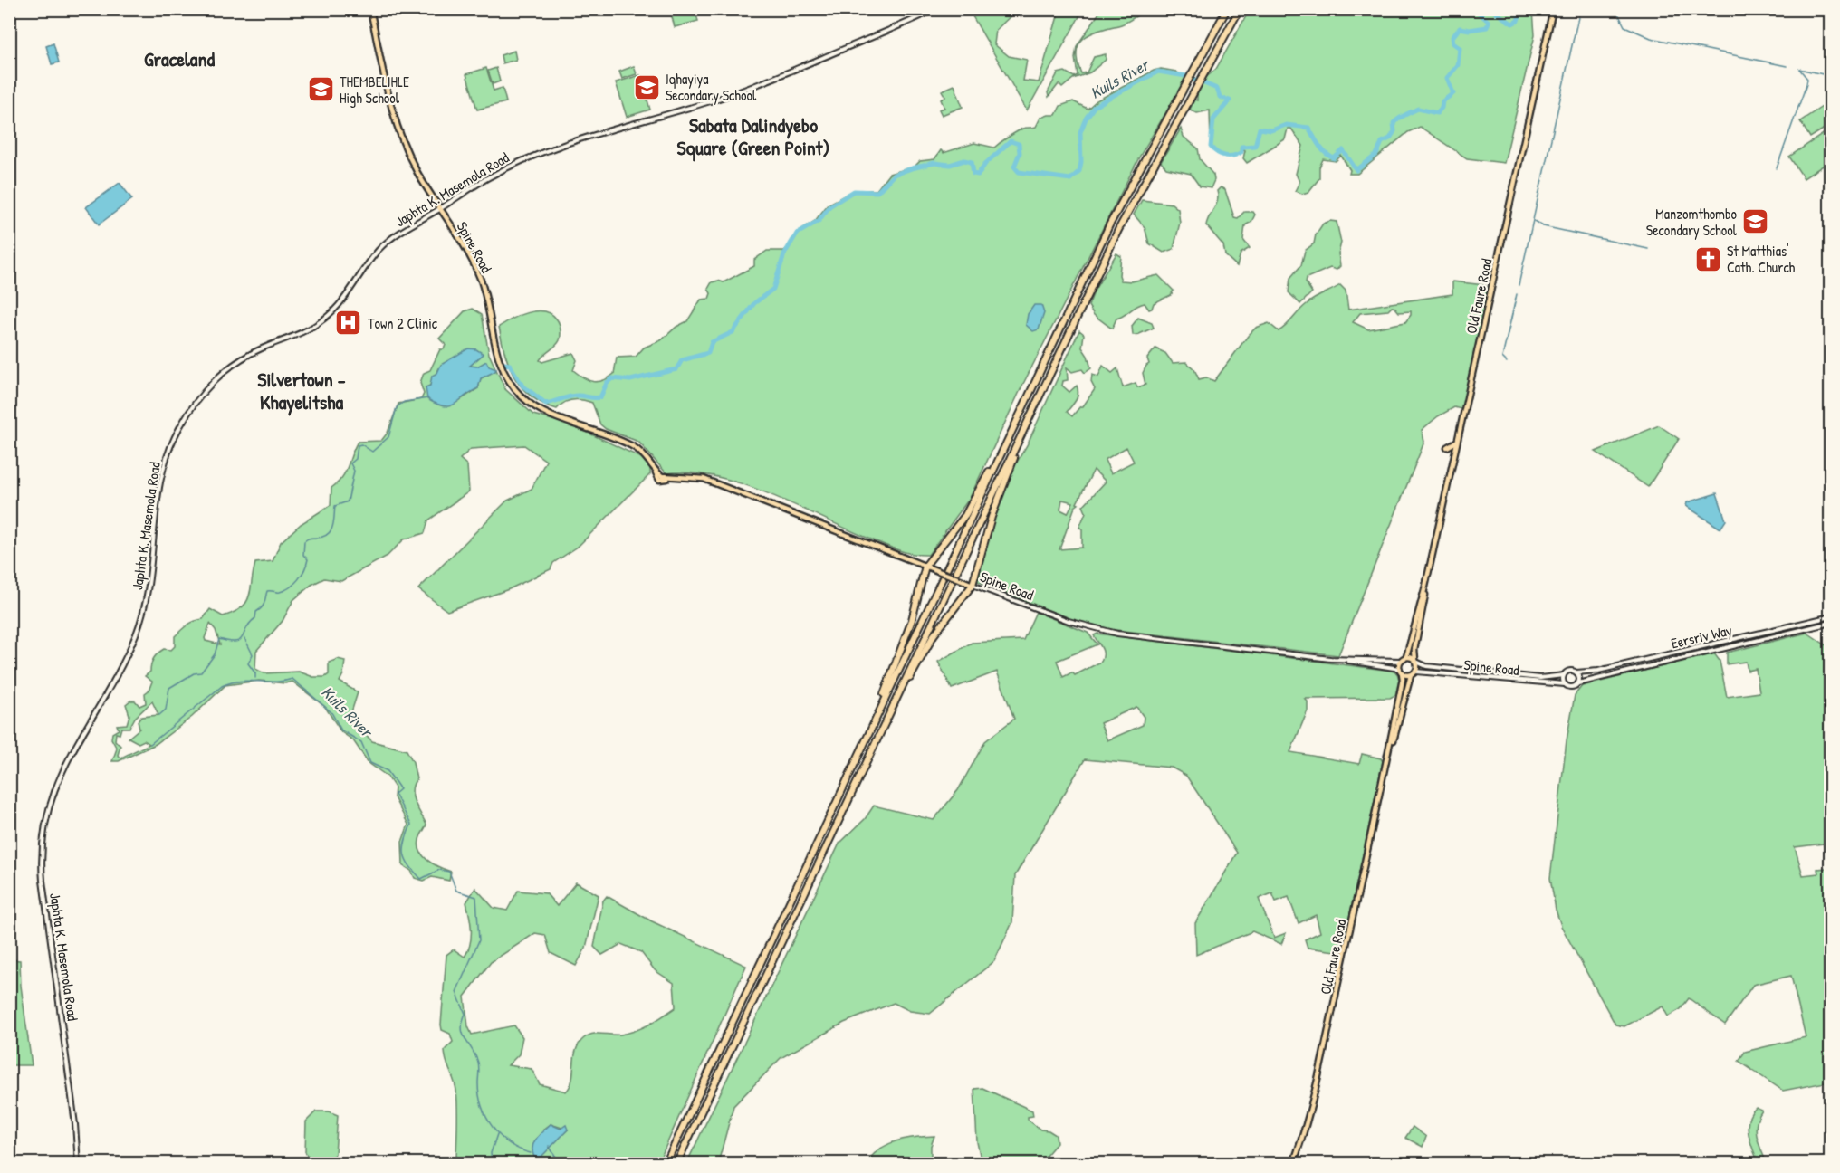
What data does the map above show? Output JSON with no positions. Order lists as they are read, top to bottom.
{
  "streets": {
    "main road": [
      "Japhta K. Masemola Road",
      "Spine Road",
      "Old Faure Road",
      "Eersriv Way"
    ]
  },
  "crossings": [
    ["Japhta K. Masemola Road", "Spine Road"],
    ["Spine Road", "Old Faure Road"],
    ["Spine Road", "Eersriv Way"]
  ],
  "districts": ["Graceland", "Sabata Dalindyebo Square (Green Point)", "Silvertown - Khayelitsha"],
  "water": ["Kuils River"],
  "places": {
    "school or university": ["Iqhayiya Secondary School", "THEMBELIHLE High School", "Manzomthombo Secondary School"],
    "church": ["St Matthias' Cath. Church"],
    "hospital": ["Town 2 Clinic"]
  }
}
